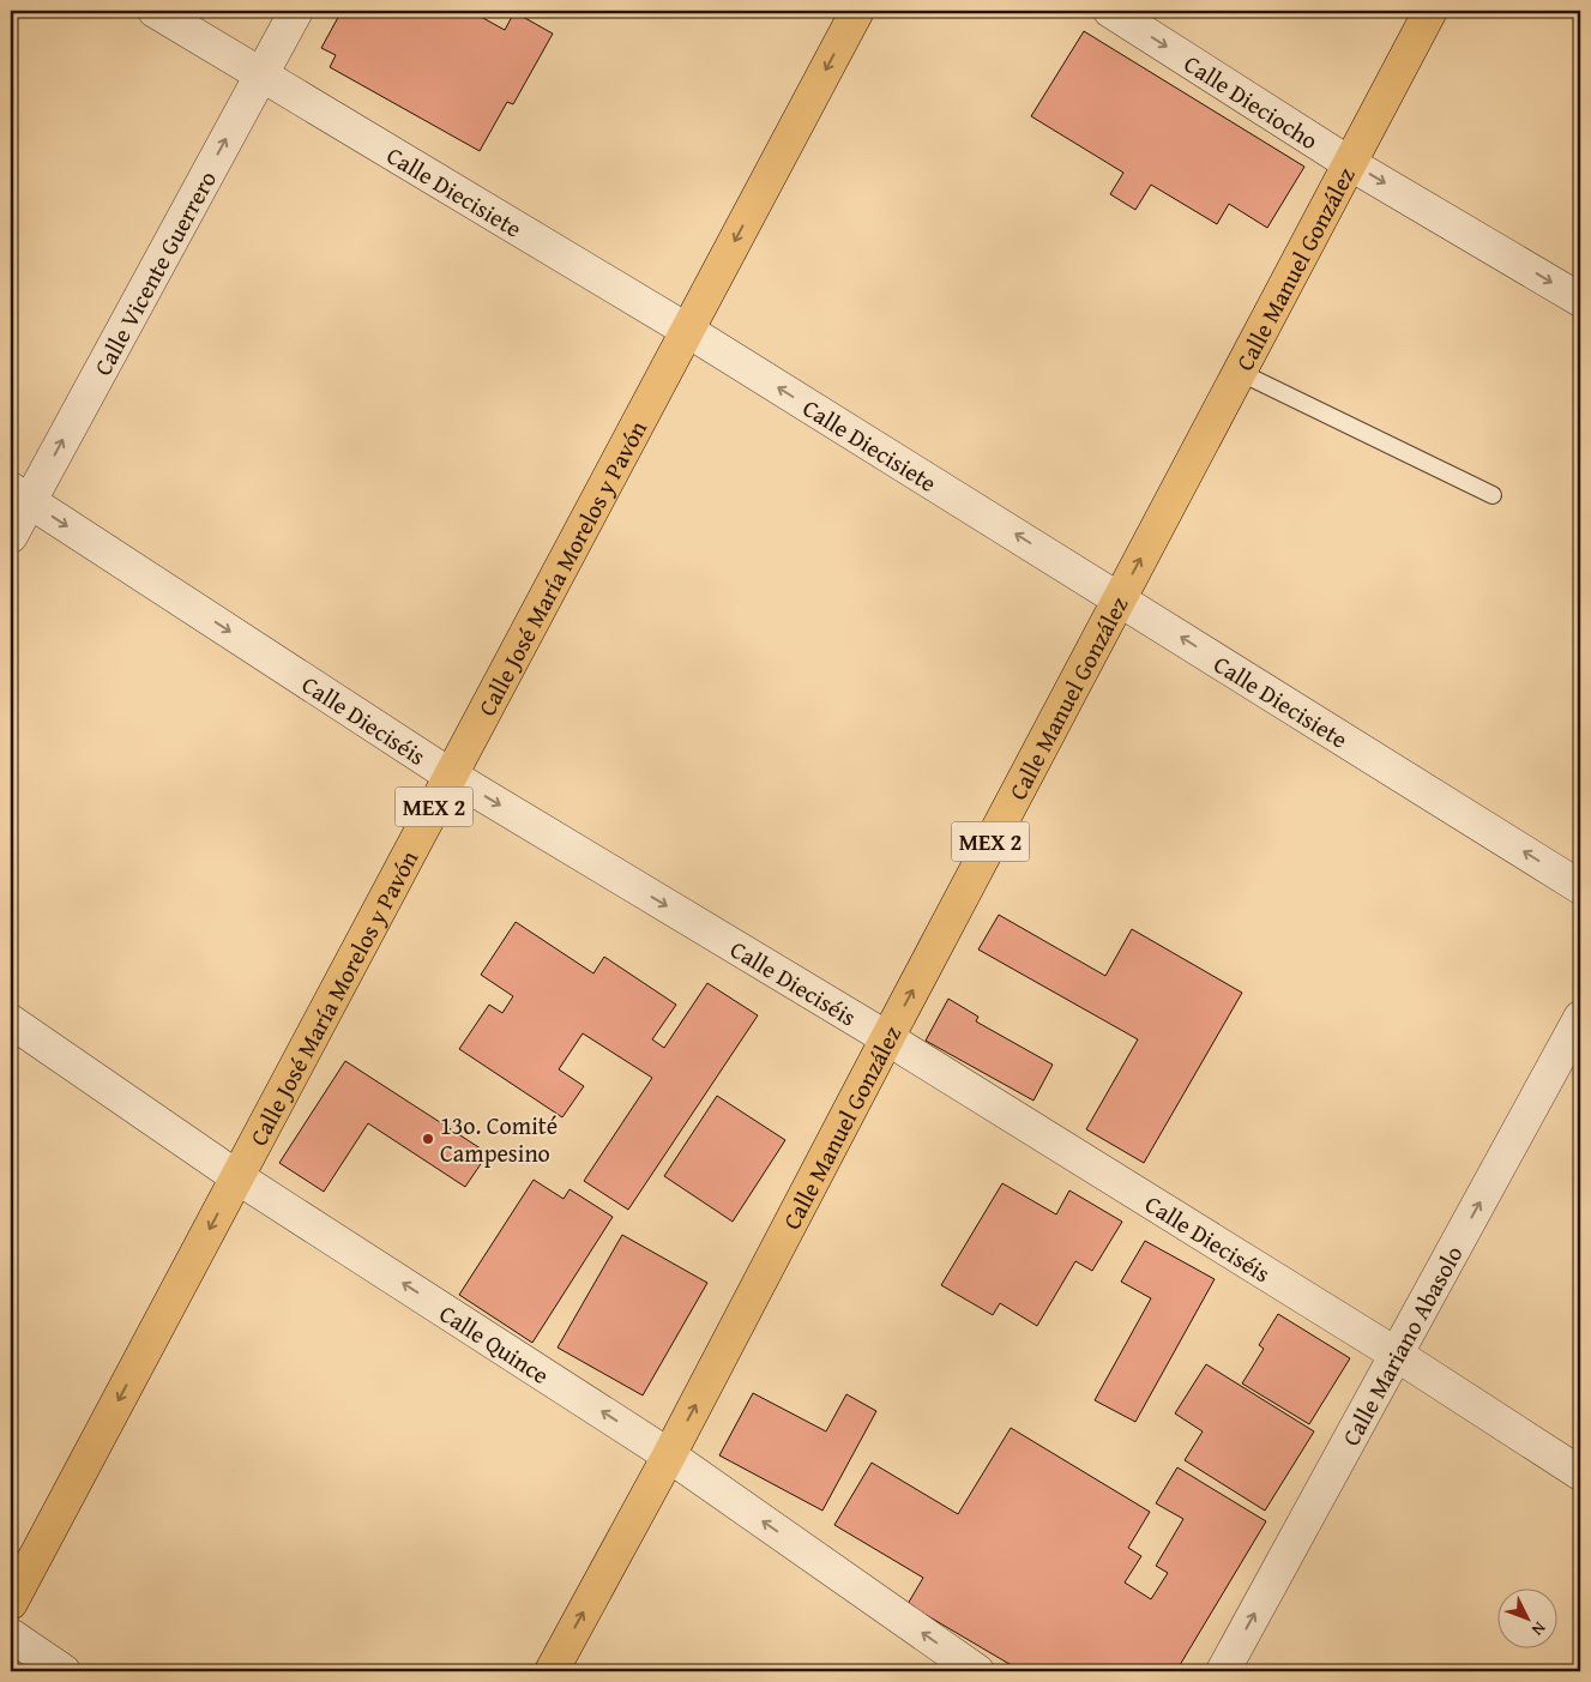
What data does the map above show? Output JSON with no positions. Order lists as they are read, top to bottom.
{
  "streets": {
    "main road": ["Calle Manuel González", "Calle José María Morelos y Pavón", "MEX 2"],
    "street": [
      "Calle Dieciocho",
      "Calle Diecisiete",
      "Calle Vicente Guerrero",
      "Calle Dieciséis",
      "Calle Quince",
      "Calle Mariano Abasolo"
    ]
  },
  "crossings": [
    ["Calle Dieciocho", "Calle Manuel González"],
    ["Calle Diecisiete", "Calle Manuel González"],
    ["Calle Diecisiete", "Calle Vicente Guerrero"],
    ["Calle Diecisiete", "Calle José María Morelos y Pavón"],
    ["Calle Manuel González", "Calle Dieciséis"],
    ["Calle Manuel González", "Calle Quince"],
    ["Calle Vicente Guerrero", "Calle Dieciséis"],
    ["Calle José María Morelos y Pavón", "Calle Dieciséis"],
    ["Calle José María Morelos y Pavón", "Calle Quince"],
    ["Calle Dieciséis", "Calle Mariano Abasolo"]
  ],
  "one_way": [
    "Calle Dieciocho",
    "Calle Diecisiete",
    "Calle Manuel González",
    "Calle Vicente Guerrero",
    "Calle José María Morelos y Pavón",
    "Calle Dieciséis",
    "Calle Quince",
    "Calle Mariano Abasolo"
  ],
  "places": ["13o. Comité Campesino"],
  "north": "bottom right"
}
